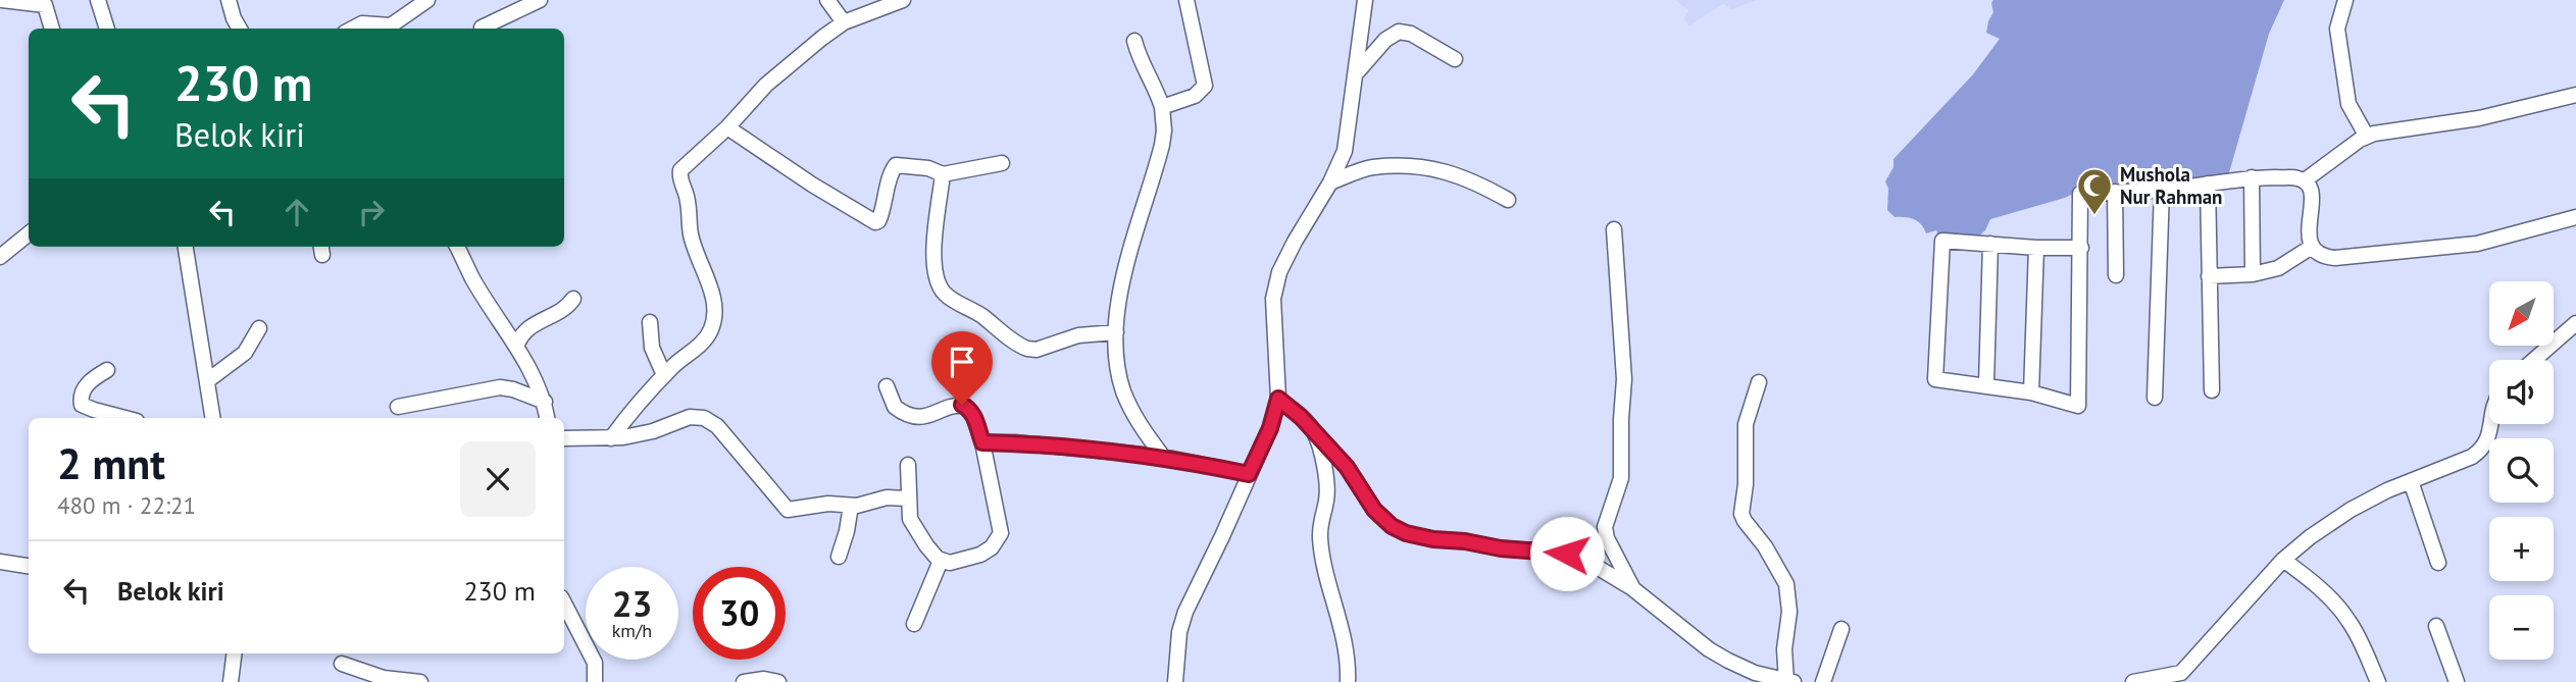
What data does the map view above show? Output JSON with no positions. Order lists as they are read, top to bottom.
{
  "places": {
    "mosque": ["Mushola Nur Rahman"]
  },
  "north": "bottom left",
  "page": {
    "turn": ["230 m", "Belok kiri"],
    "map_buttons": ["+", "−"],
    "heading": ["2 mnt", "480 m · 22:21"],
    "list": [
      {
        "name": "Belok kiri",
        "value": "230 m"
      }
    ],
    "speed": "23 km/h",
    "limit": "30"
  }
}
